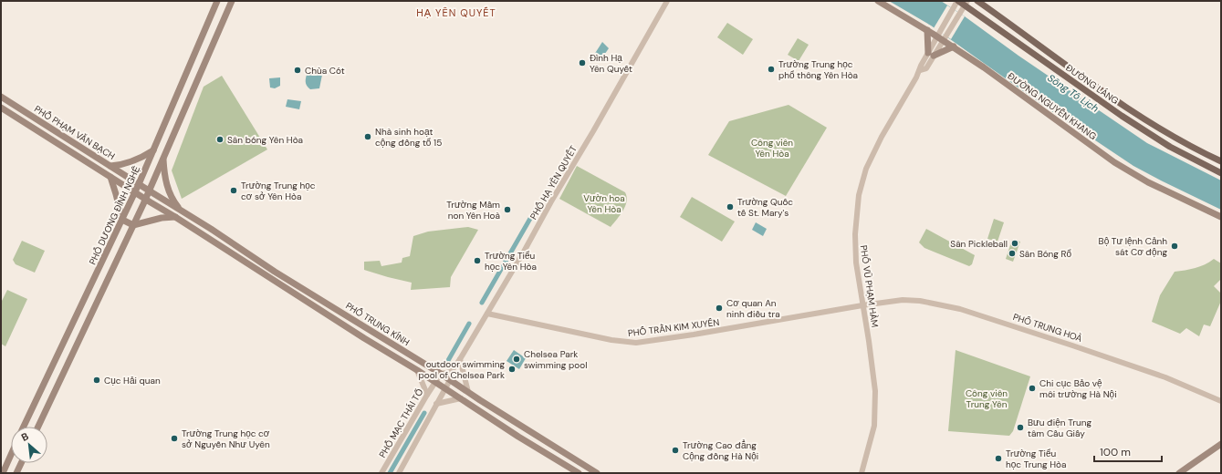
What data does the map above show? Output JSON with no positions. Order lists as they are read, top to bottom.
{
  "streets": {
    "main road": [
      "ĐƯỜNG LÁNG",
      "ĐƯỜNG NGUYỄN KHANG",
      "PHỐ PHẠM VĂN BẠCH",
      "PHỐ DƯƠNG ĐÌNH NGHỆ",
      "PHỐ TRUNG KÍNH"
    ],
    "street": [
      "PHỐ HẠ YÊN QUYẾT",
      "PHỐ VŨ PHẠM HÀM",
      "PHỐ TRẦN KIM XUYẾN",
      "PHỐ TRUNG HOÀ",
      "PHỐ MẠC THÁI TỔ"
    ]
  },
  "crossings": [
    ["ĐƯỜNG LÁNG", "PHỐ VŨ PHẠM HÀM"],
    ["ĐƯỜNG NGUYỄN KHANG", "PHỐ VŨ PHẠM HÀM"],
    ["PHỐ PHẠM VĂN BẠCH", "PHỐ DƯƠNG ĐÌNH NGHỆ"],
    ["PHỐ PHẠM VĂN BẠCH", "PHỐ TRUNG KÍNH"],
    ["PHỐ HẠ YÊN QUYẾT", "PHỐ TRUNG KÍNH"],
    ["PHỐ HẠ YÊN QUYẾT", "PHỐ TRẦN KIM XUYẾN"],
    ["PHỐ VŨ PHẠM HÀM", "PHỐ TRẦN KIM XUYẾN"],
    ["PHỐ VŨ PHẠM HÀM", "PHỐ TRUNG HOÀ"],
    ["PHỐ TRUNG KÍNH", "PHỐ MẠC THÁI TỔ"],
    ["PHỐ TRẦN KIM XUYẾN", "PHỐ TRUNG HOÀ"]
  ],
  "districts": ["HẠ YÊN QUYẾT"],
  "water": ["Sông Tô Lịch"],
  "parks": ["Công viên Yên Hòa", "Vườn hoa Yên Hòa", "Công viên Trung Yên"],
  "places": [
    "Đình Hạ Yên Quyết",
    "Trường Trung học phổ thông Yên Hòa",
    "Chùa Cót",
    "Nhà sinh hoạt cộng đồng tổ 15",
    "Sân bóng Yên Hòa",
    "Trường Trung học cơ sở Yên Hòa",
    "Trường Quốc tế St. Mary's",
    "Trường Mầm non Yên Hoà",
    "Sân Pickleball",
    "Bộ Tư lệnh Cảnh sát Cơ động",
    "Sân Bóng Rổ",
    "Trường Tiểu học Yên Hòa",
    "Cơ quan An ninh điều tra",
    "Chelsea Park swimming pool",
    "outdoor swimming pool of Chelsea Park",
    "Cục Hải quan",
    "Chi cục Bảo vệ môi trường Hà Nội",
    "Bưu điện Trung tâm Cầu Giấy",
    "Trường Trung học cơ sở Nguyễn Như Uyên",
    "Trường Cao đẳng Cộng đồng Hà Nội",
    "Trường Tiểu học Trung Hòa"
  ],
  "scale_bar": "100 m",
  "north": "top left"
}
